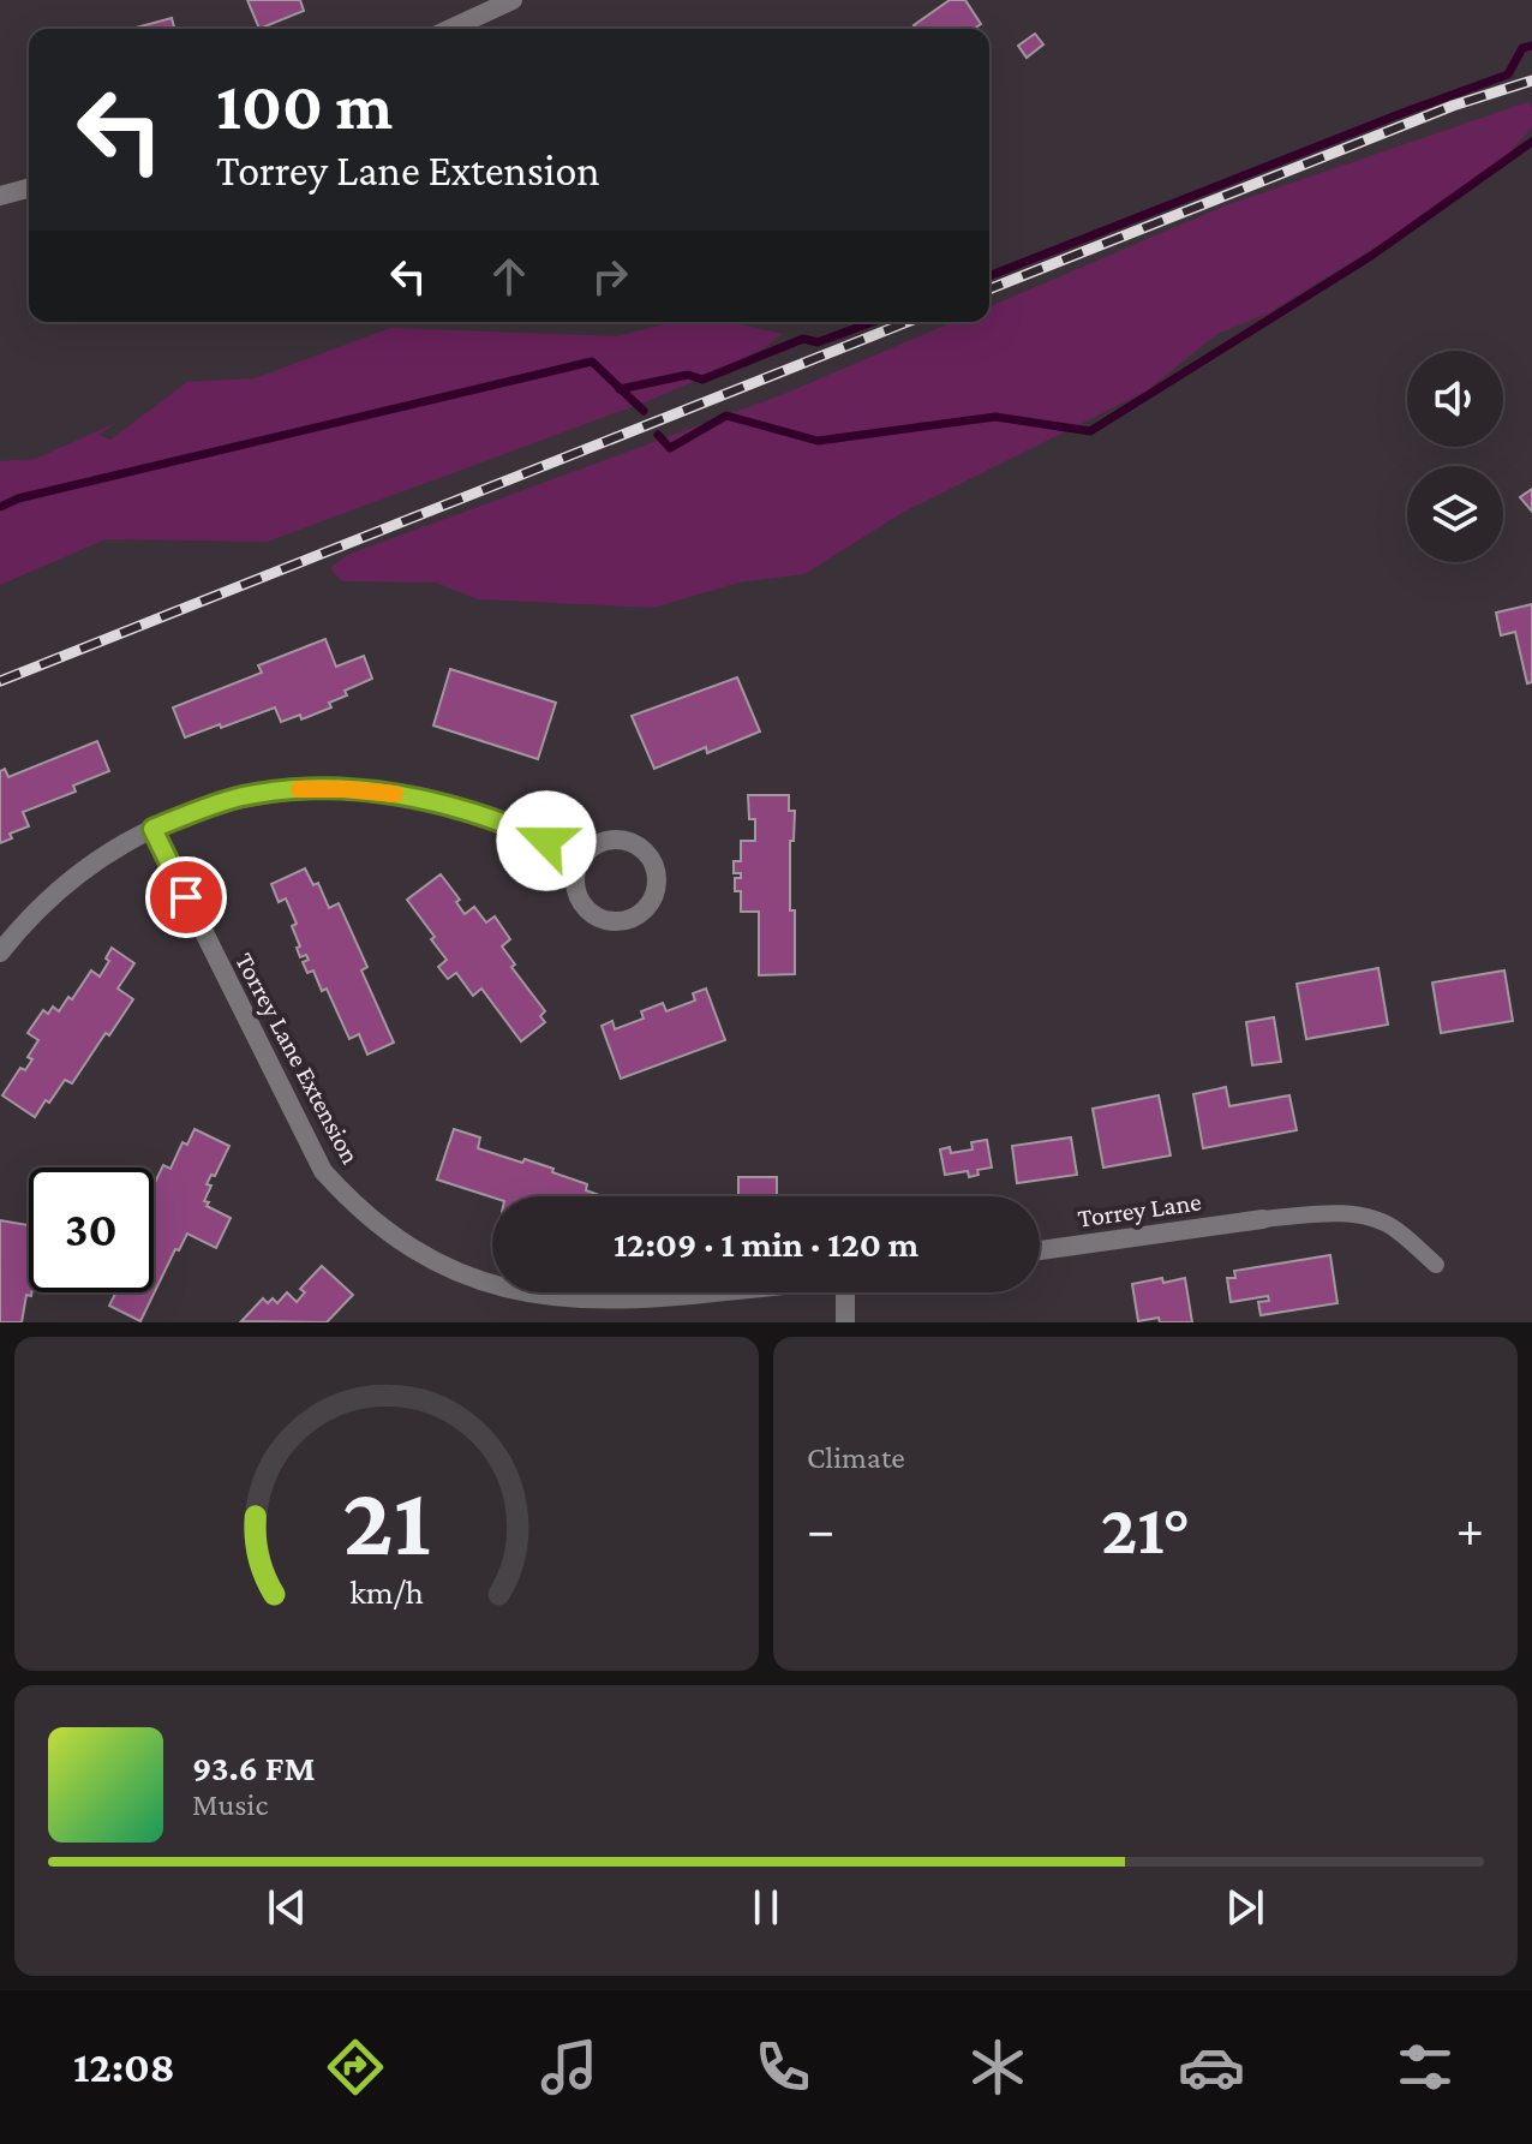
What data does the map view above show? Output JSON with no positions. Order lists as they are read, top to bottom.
{
  "streets": {
    "street": ["Torrey Lane Extension", "Torrey Lane"]
  },
  "page": {
    "turn": ["100 m", "Torrey Lane Extension"],
    "limit": "30",
    "trip": "12:09 · 1 min · 120 m",
    "tile": "Climate",
    "heat": ["−", "21°", "+"],
    "song": ["93.6 FM", "Music"],
    "tabs": "12:08",
    "gauge": ["21", "km/h"]
  }
}
